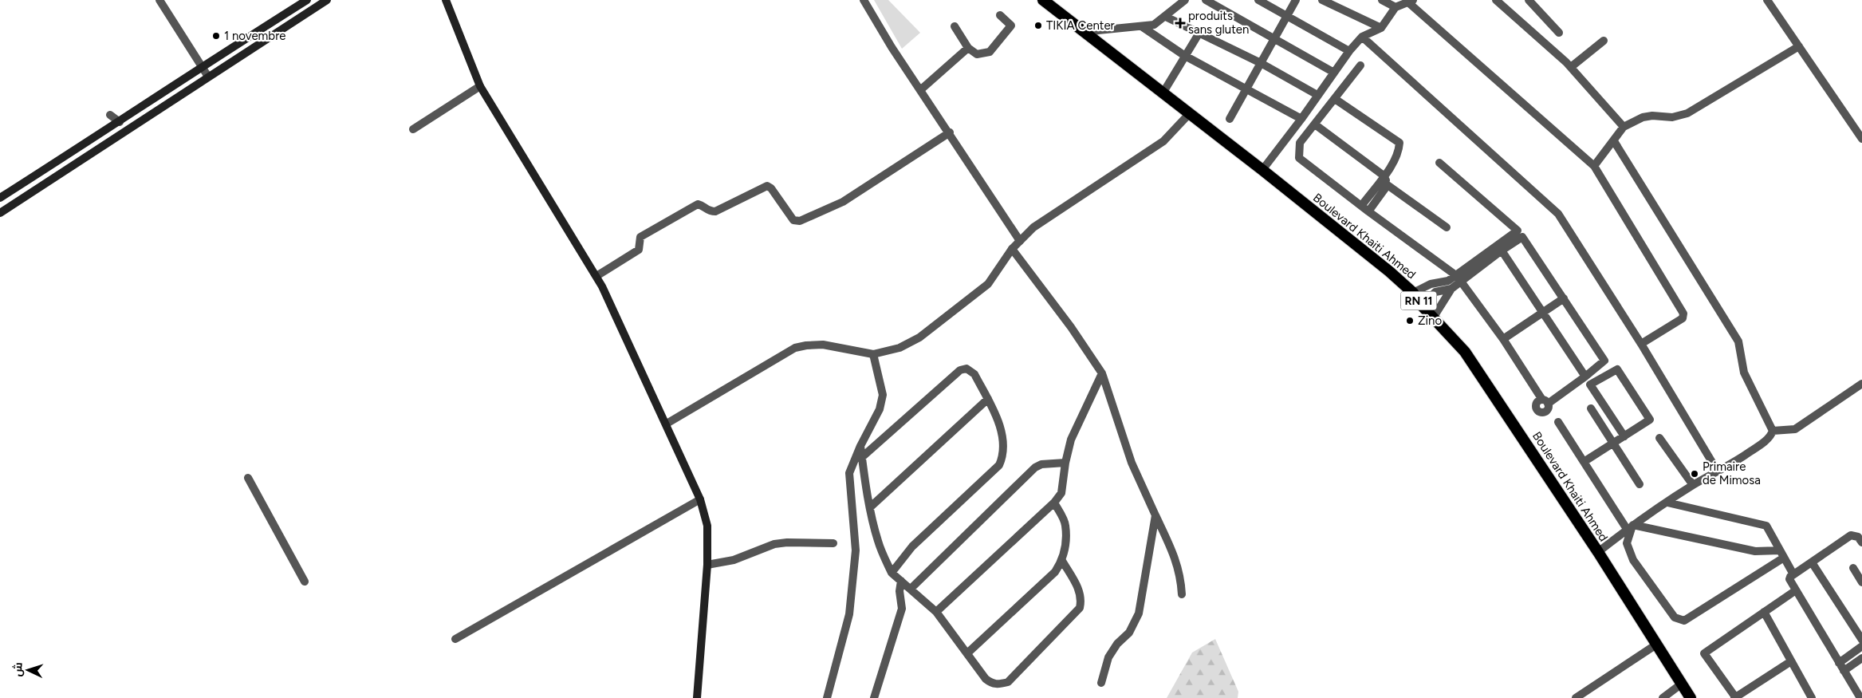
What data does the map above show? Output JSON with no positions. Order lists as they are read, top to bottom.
{
  "streets": {
    "highway": ["Boulevard Khaiti Ahmed", "RN 11"]
  },
  "places": {
    "health": ["produits sans gluten"],
    "other": [
      "TIKIA Center",
      "1 novembre",
      "Zino",
      "Primaire de Mimosa"
    ]
  },
  "north": "left"
}
